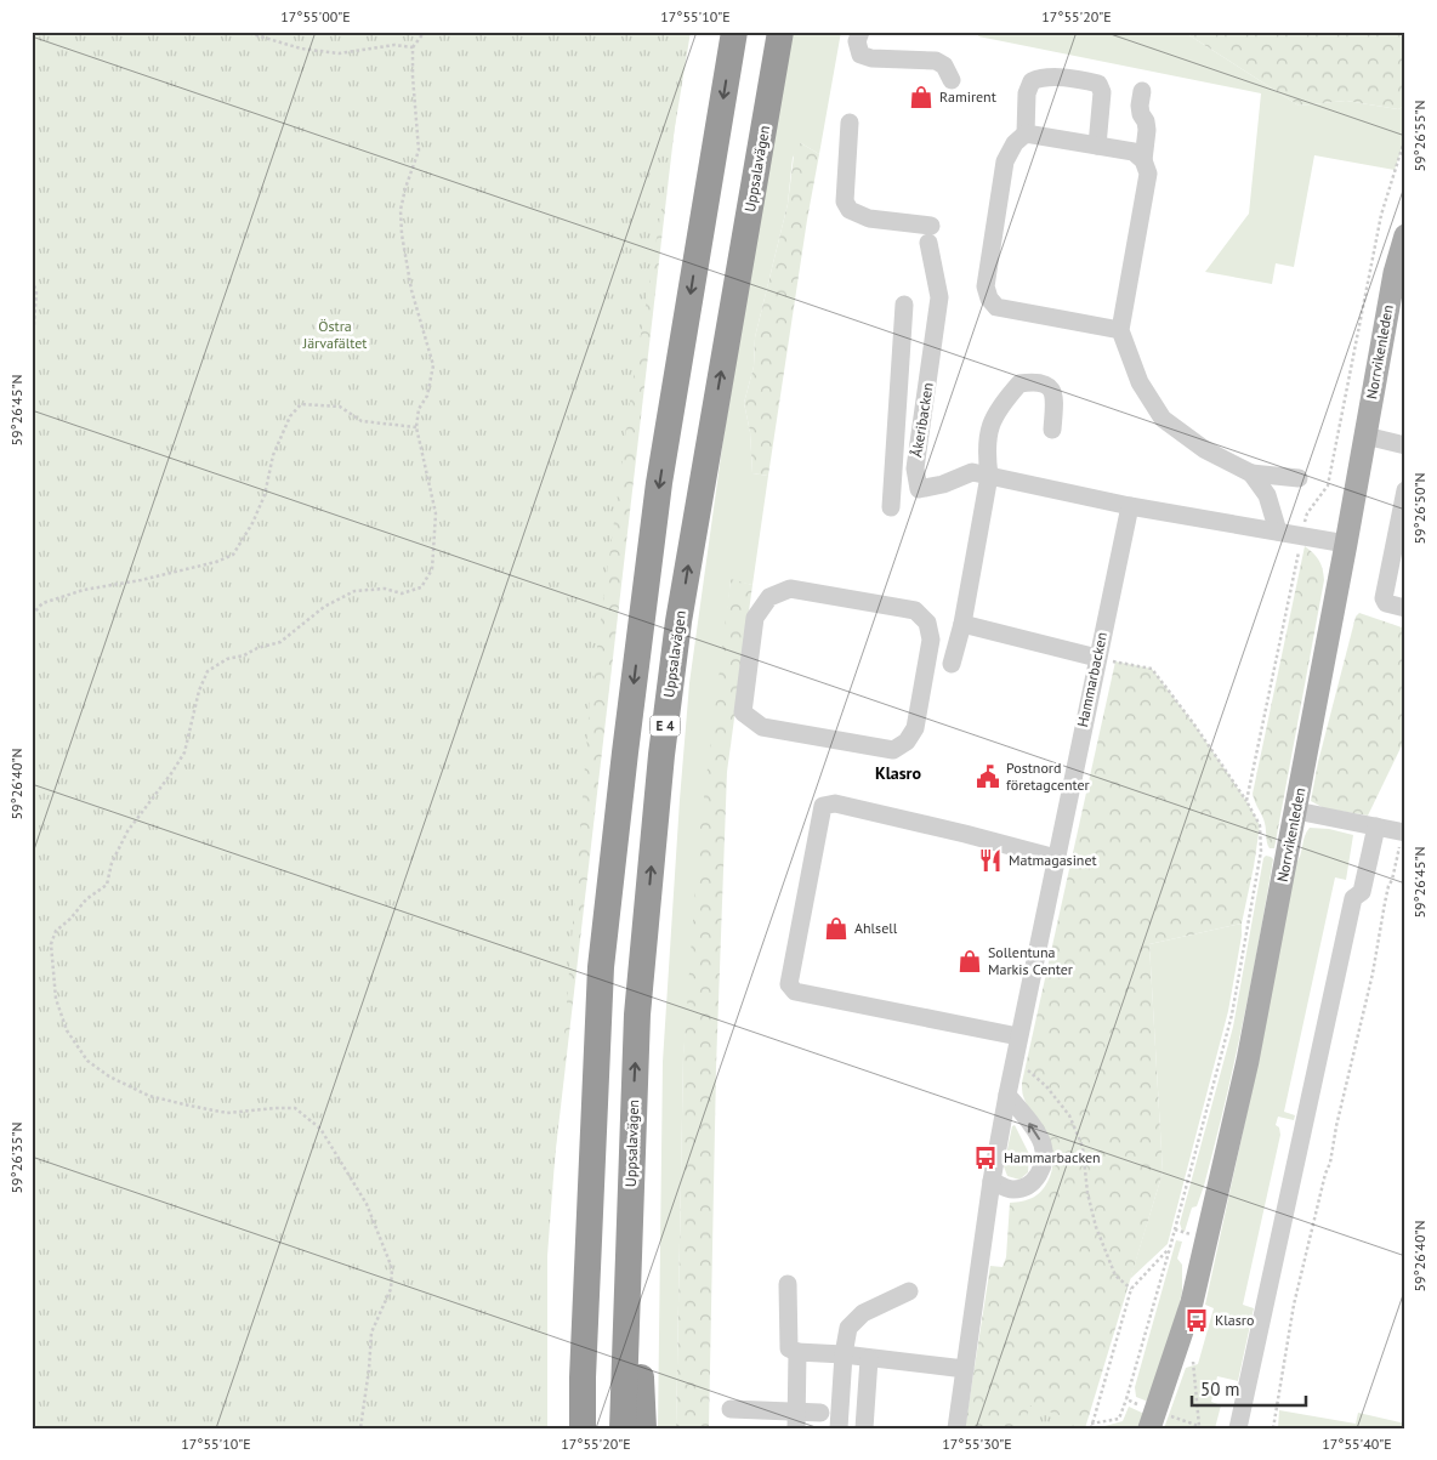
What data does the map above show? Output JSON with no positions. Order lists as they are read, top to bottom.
{
  "streets": {
    "highway": ["Uppsalavägen", "E 4"],
    "main road": ["Norrvikenleden"],
    "street": ["Åkeribacken", "Hammarbacken"]
  },
  "crossings": [
    ["Åkeribacken", "Hammarbacken"]
  ],
  "districts": ["Klasro"],
  "parks": ["Östra Järvafältet"],
  "places": {
    "shop": ["Ramirent", "Ahlsell", "Sollentuna Markis Center"],
    "public building": ["Postnord företagcenter"],
    "restaurant": ["Matmagasinet"],
    "bus stop": ["Hammarbacken", "Klasro"]
  },
  "scale_bar": "50 m",
  "coordinates": [
    "17°55'00\"E",
    "17°55'10\"E",
    "17°55'20\"E",
    "59°26'55\"N",
    "59°26'45\"N",
    "59°26'50\"N",
    "59°26'40\"N",
    "59°26'35\"N",
    "17°55'30\"E",
    "17°55'40\"E"
  ]
}
